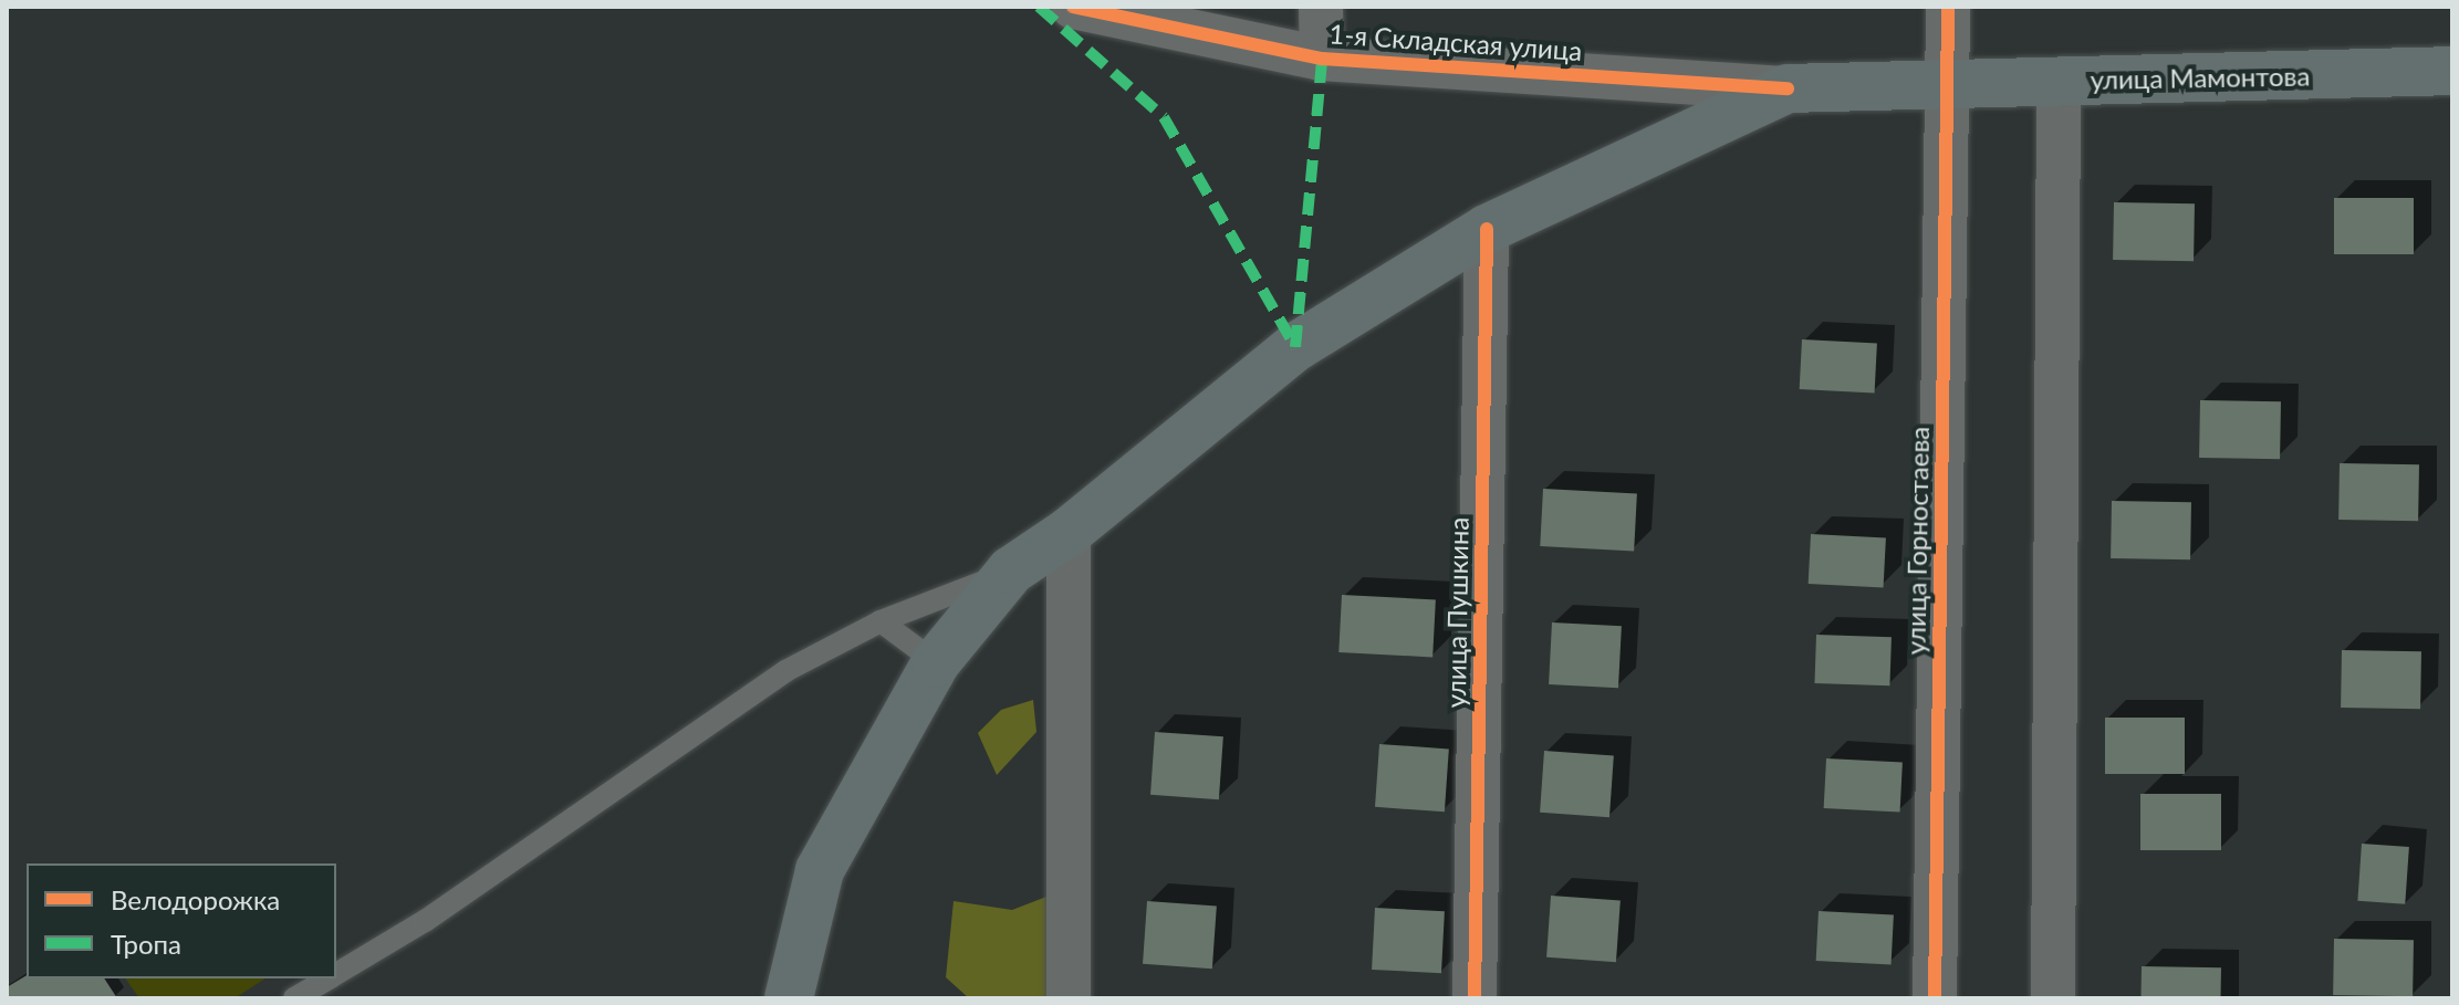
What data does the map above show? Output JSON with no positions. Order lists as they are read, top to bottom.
{
  "streets": {
    "main road": ["улица Мамонтова"],
    "street": ["1-я Складская улица", "улица Горностаева", "улица Пушкина"]
  },
  "crossings": [
    ["улица Мамонтова", "улица Горностаева"]
  ],
  "legend": ["Велодорожка", "Тропа"]
}
